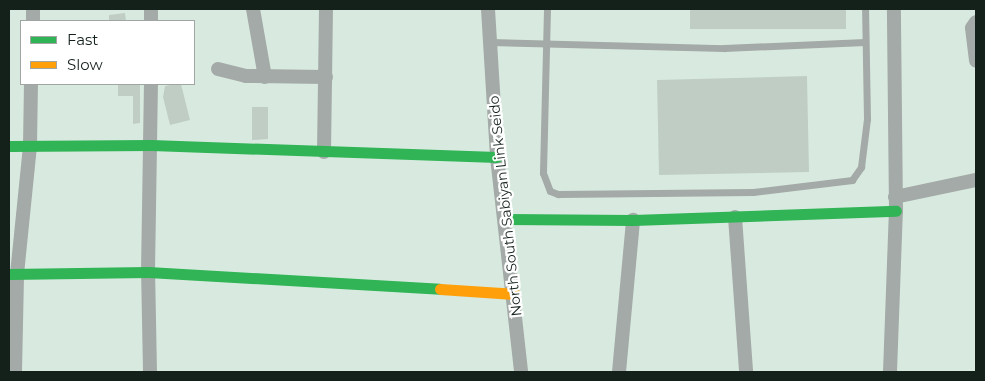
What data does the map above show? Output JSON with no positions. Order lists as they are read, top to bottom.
{
  "streets": {
    "street": ["North South Sabiyan Link Seido"]
  },
  "legend": ["Fast", "Slow"]
}
